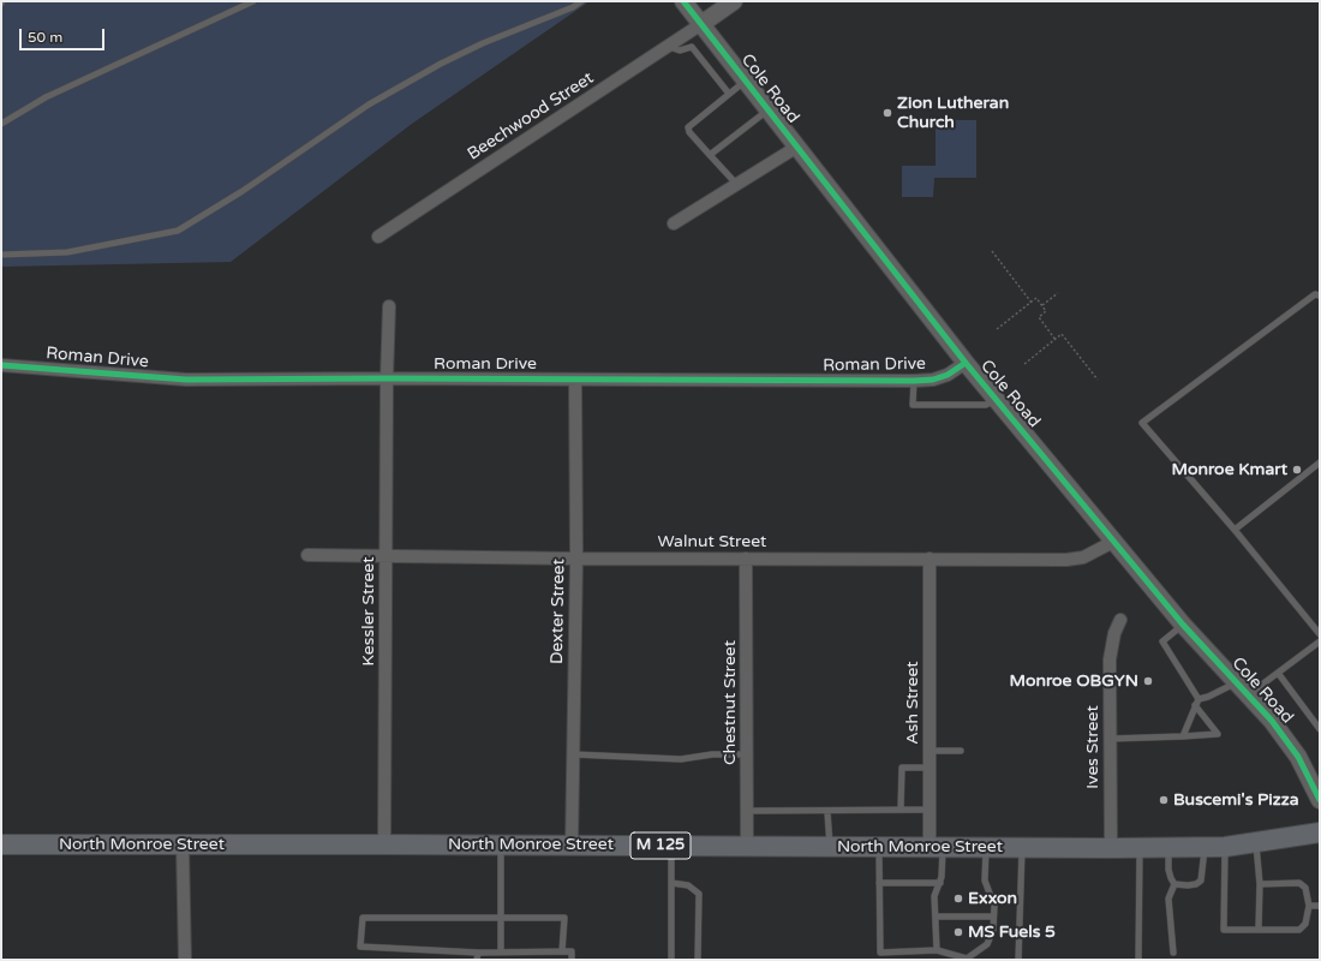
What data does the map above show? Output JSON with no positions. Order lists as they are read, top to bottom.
{
  "streets": {
    "main road": ["North Monroe Street", "M 125"],
    "street": [
      "Cole Road",
      "Beechwood Street",
      "Roman Drive",
      "Walnut Street",
      "Kessler Street",
      "Dexter Street",
      "Chestnut Street",
      "Ash Street",
      "Ives Street"
    ]
  },
  "crossings": [
    ["Cole Road", "Beechwood Street"],
    ["Cole Road", "Roman Drive"],
    ["Cole Road", "Walnut Street"],
    ["Roman Drive", "Kessler Street"],
    ["Roman Drive", "Dexter Street"],
    ["Walnut Street", "Kessler Street"],
    ["Walnut Street", "Dexter Street"],
    ["Walnut Street", "Chestnut Street"],
    ["Walnut Street", "Ash Street"],
    ["Kessler Street", "North Monroe Street"],
    ["Dexter Street", "North Monroe Street"],
    ["Chestnut Street", "North Monroe Street"],
    ["Ash Street", "North Monroe Street"],
    ["Ives Street", "North Monroe Street"]
  ],
  "places": [
    "Zion Lutheran Church",
    "Monroe Kmart",
    "Monroe OBGYN",
    "Buscemi's Pizza",
    "Exxon",
    "MS Fuels 5"
  ],
  "scale_bar": "50 m"
}
